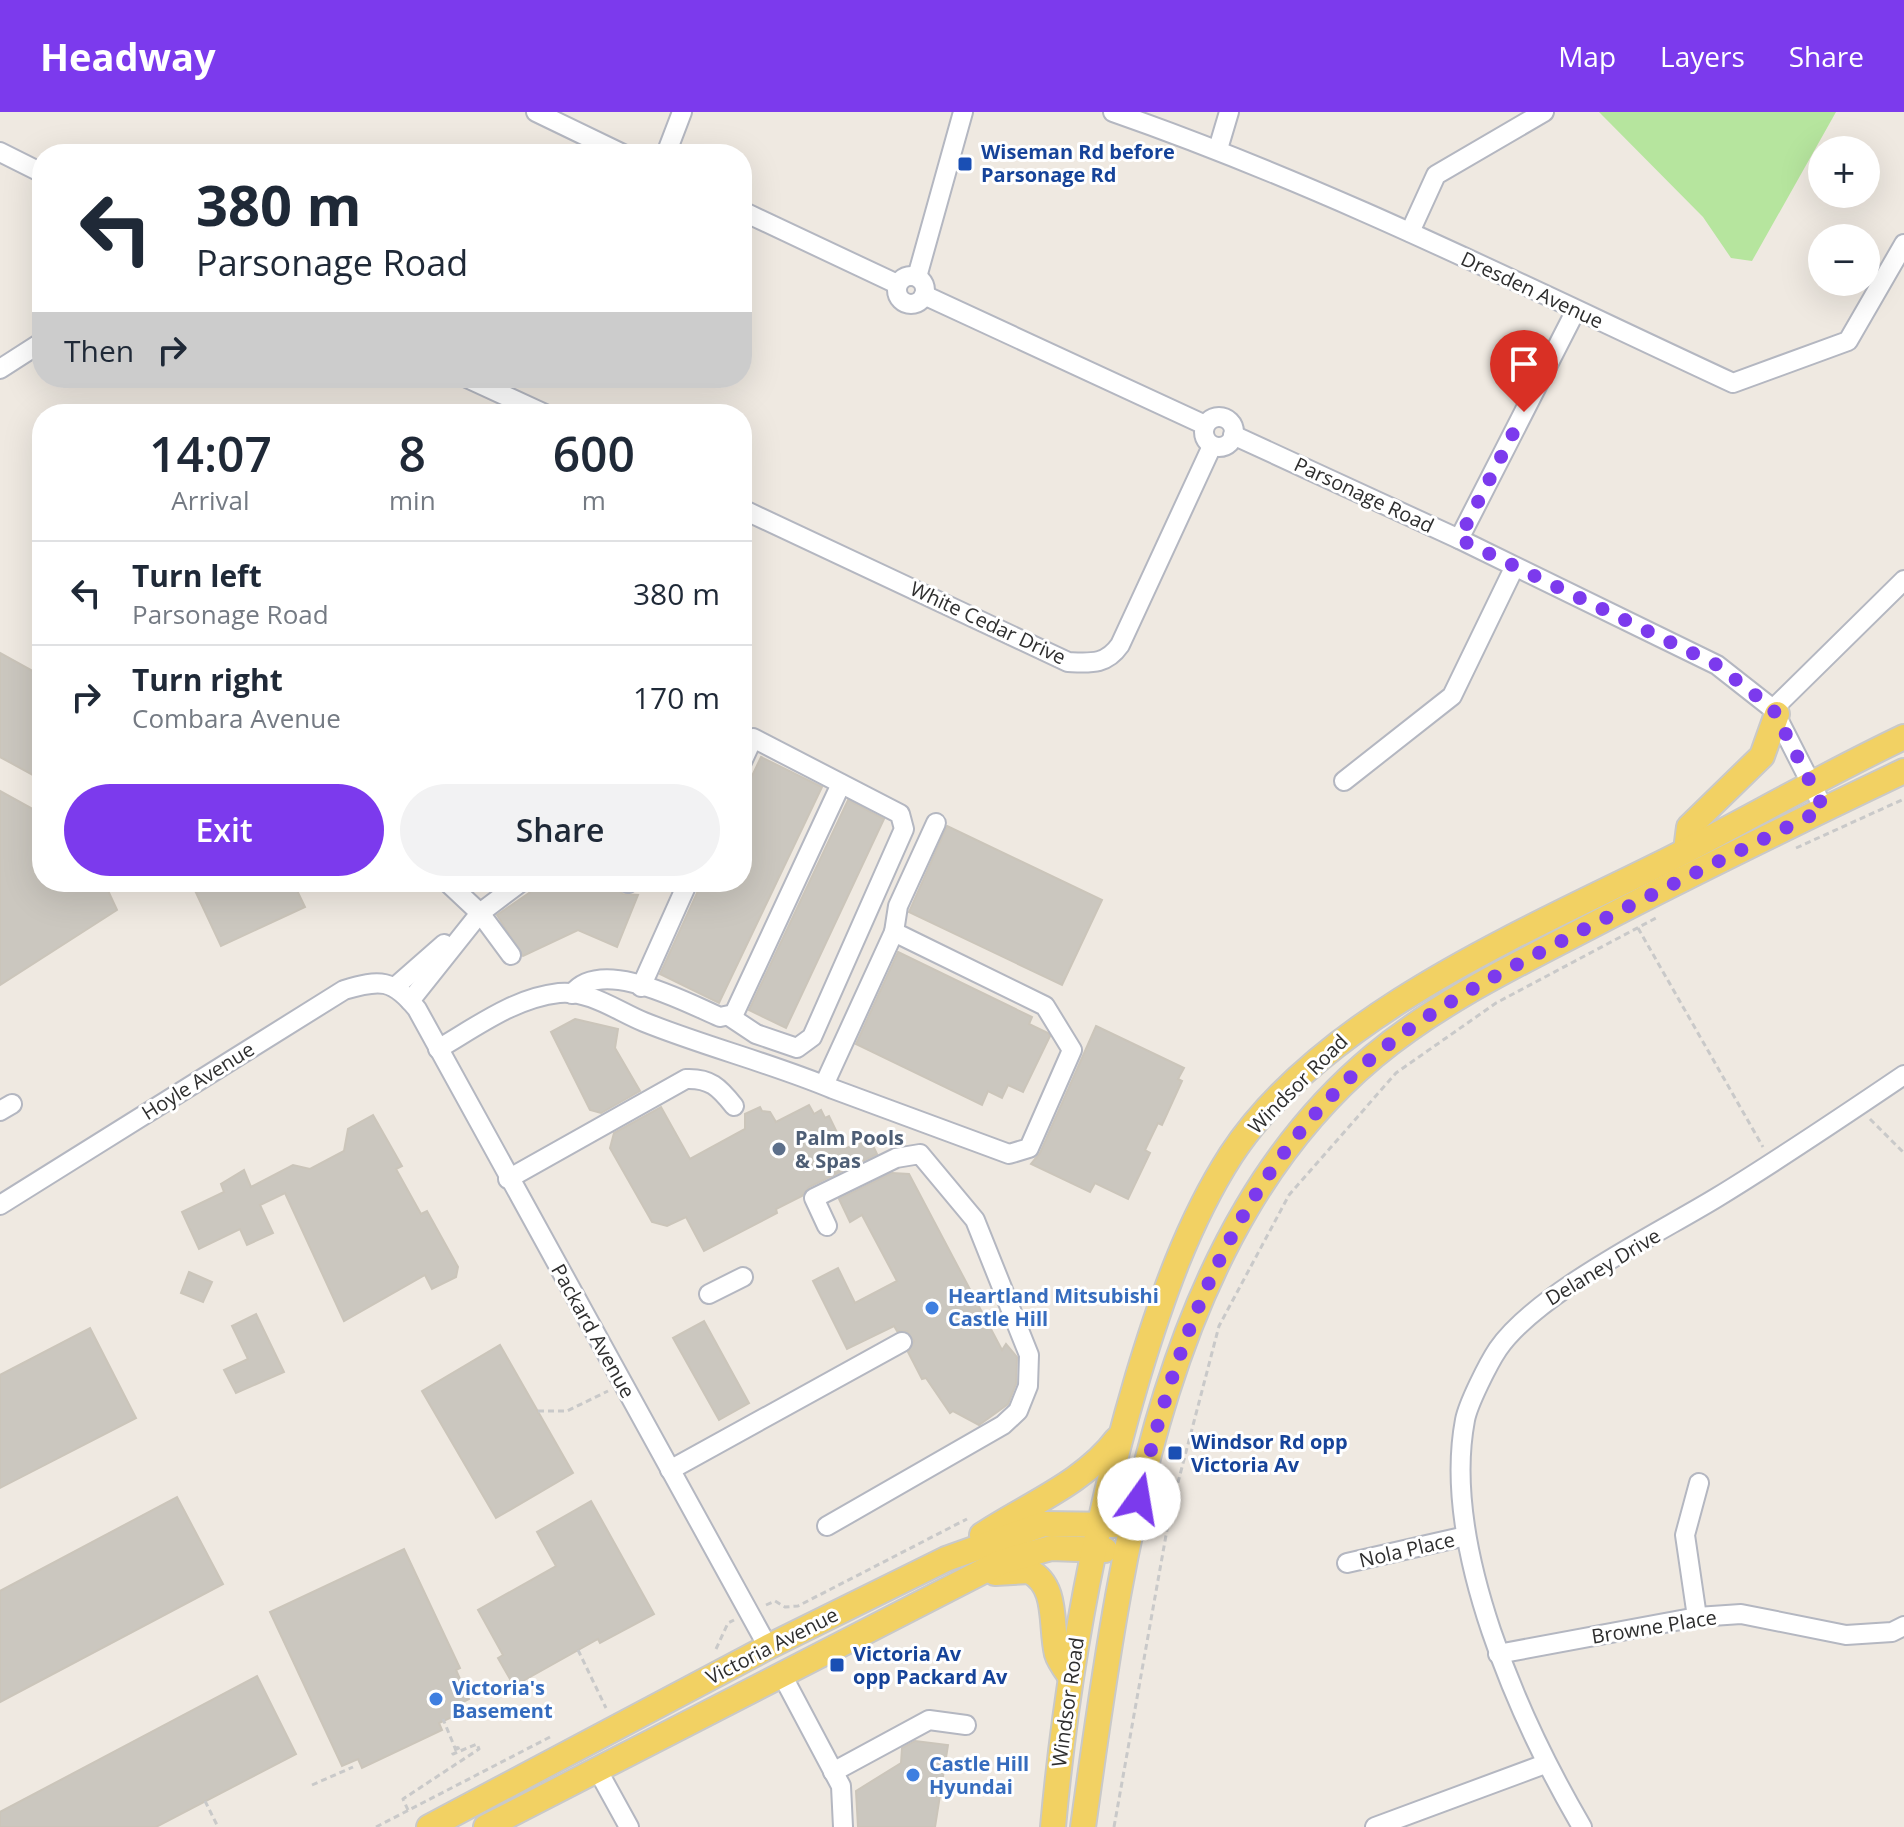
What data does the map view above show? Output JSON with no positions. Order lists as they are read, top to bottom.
{
  "streets": {
    "main road": ["Windsor Road", "Packard Avenue", "Victoria Avenue"],
    "street": [
      "Dresden Avenue",
      "Parsonage Road",
      "White Cedar Drive",
      "Hoyle Avenue",
      "Delaney Drive",
      "Nola Place",
      "Browne Place"
    ]
  },
  "crossings": [
    ["Parsonage Road", "White Cedar Drive"],
    ["Parsonage Road", "Windsor Road"],
    ["Hoyle Avenue", "Packard Avenue"],
    ["Windsor Road", "Victoria Avenue"],
    ["Delaney Drive", "Nola Place"],
    ["Delaney Drive", "Browne Place"],
    ["Packard Avenue", "Victoria Avenue"]
  ],
  "places": {
    "transit": ["Wiseman Rd before Parsonage Rd", "Windsor Rd opp Victoria Av", "Victoria Av opp Packard Av"],
    "other": [
      "Palm Pools & Spas",
      "Heartland Mitsubishi Castle Hill",
      "Victoria's Basement",
      "Castle Hill Hyundai"
    ]
  },
  "page": {
    "header": "Headway",
    "nav": ["Map", "Layers", "Share"],
    "map_buttons": ["+", "−"],
    "turn": ["380 m", "Parsonage Road"],
    "then": "Then",
    "eta": [
      "14:07",
      "Arrival",
      "8",
      "min",
      "600",
      "m"
    ],
    "list": [
      {
        "name": "Turn left",
        "note": "Parsonage Road",
        "value": "380 m"
      },
      {
        "name": "Turn right",
        "note": "Combara Avenue",
        "value": "170 m"
      }
    ],
    "buttons": ["Exit", "Share"]
  }
}
